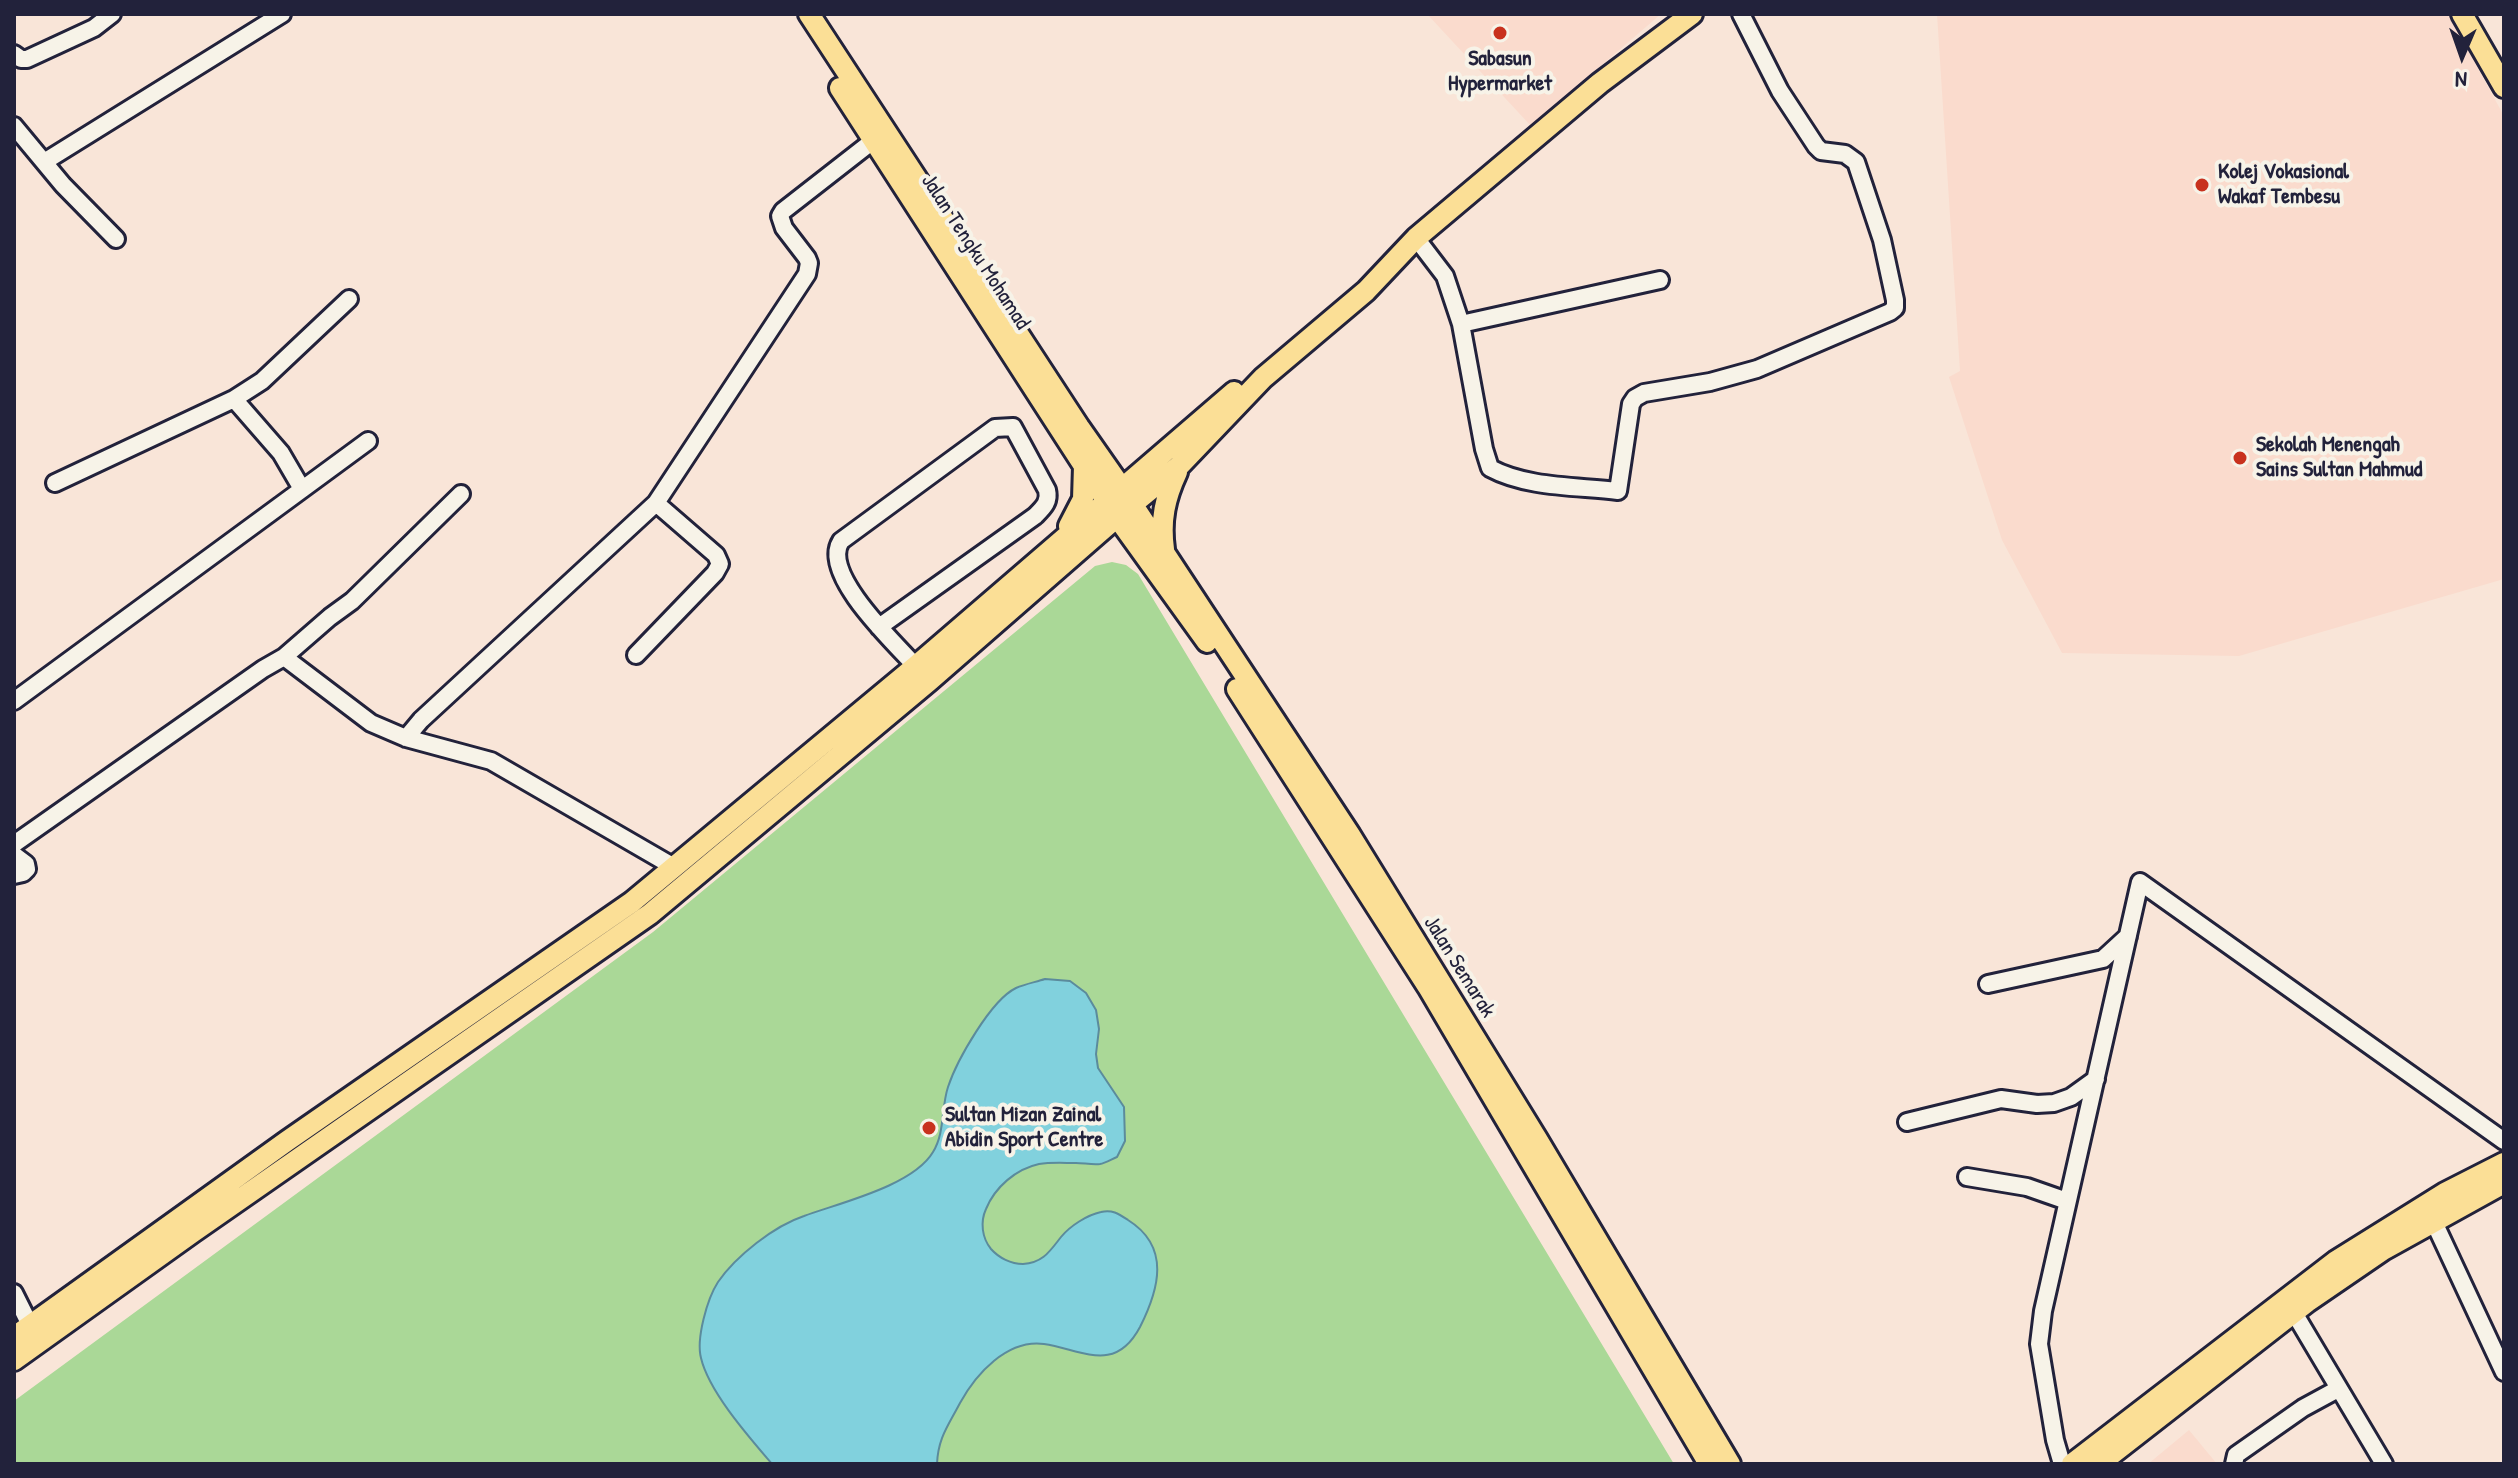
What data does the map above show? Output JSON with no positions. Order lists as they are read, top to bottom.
{
  "streets": {
    "main road": ["Jalan Tengku Mohamad", "Jalan Semarak"]
  },
  "crossings": [
    ["Jalan Tengku Mohamad", "Jalan Semarak"]
  ],
  "places": [
    "Sabasun Hypermarket",
    "Kolej Vokasional Wakaf Tembesu",
    "Sekolah Menengah Sains Sultan Mahmud",
    "Sultan Mizan Zainal Abidin Sport Centre"
  ],
  "north": "bottom"
}
